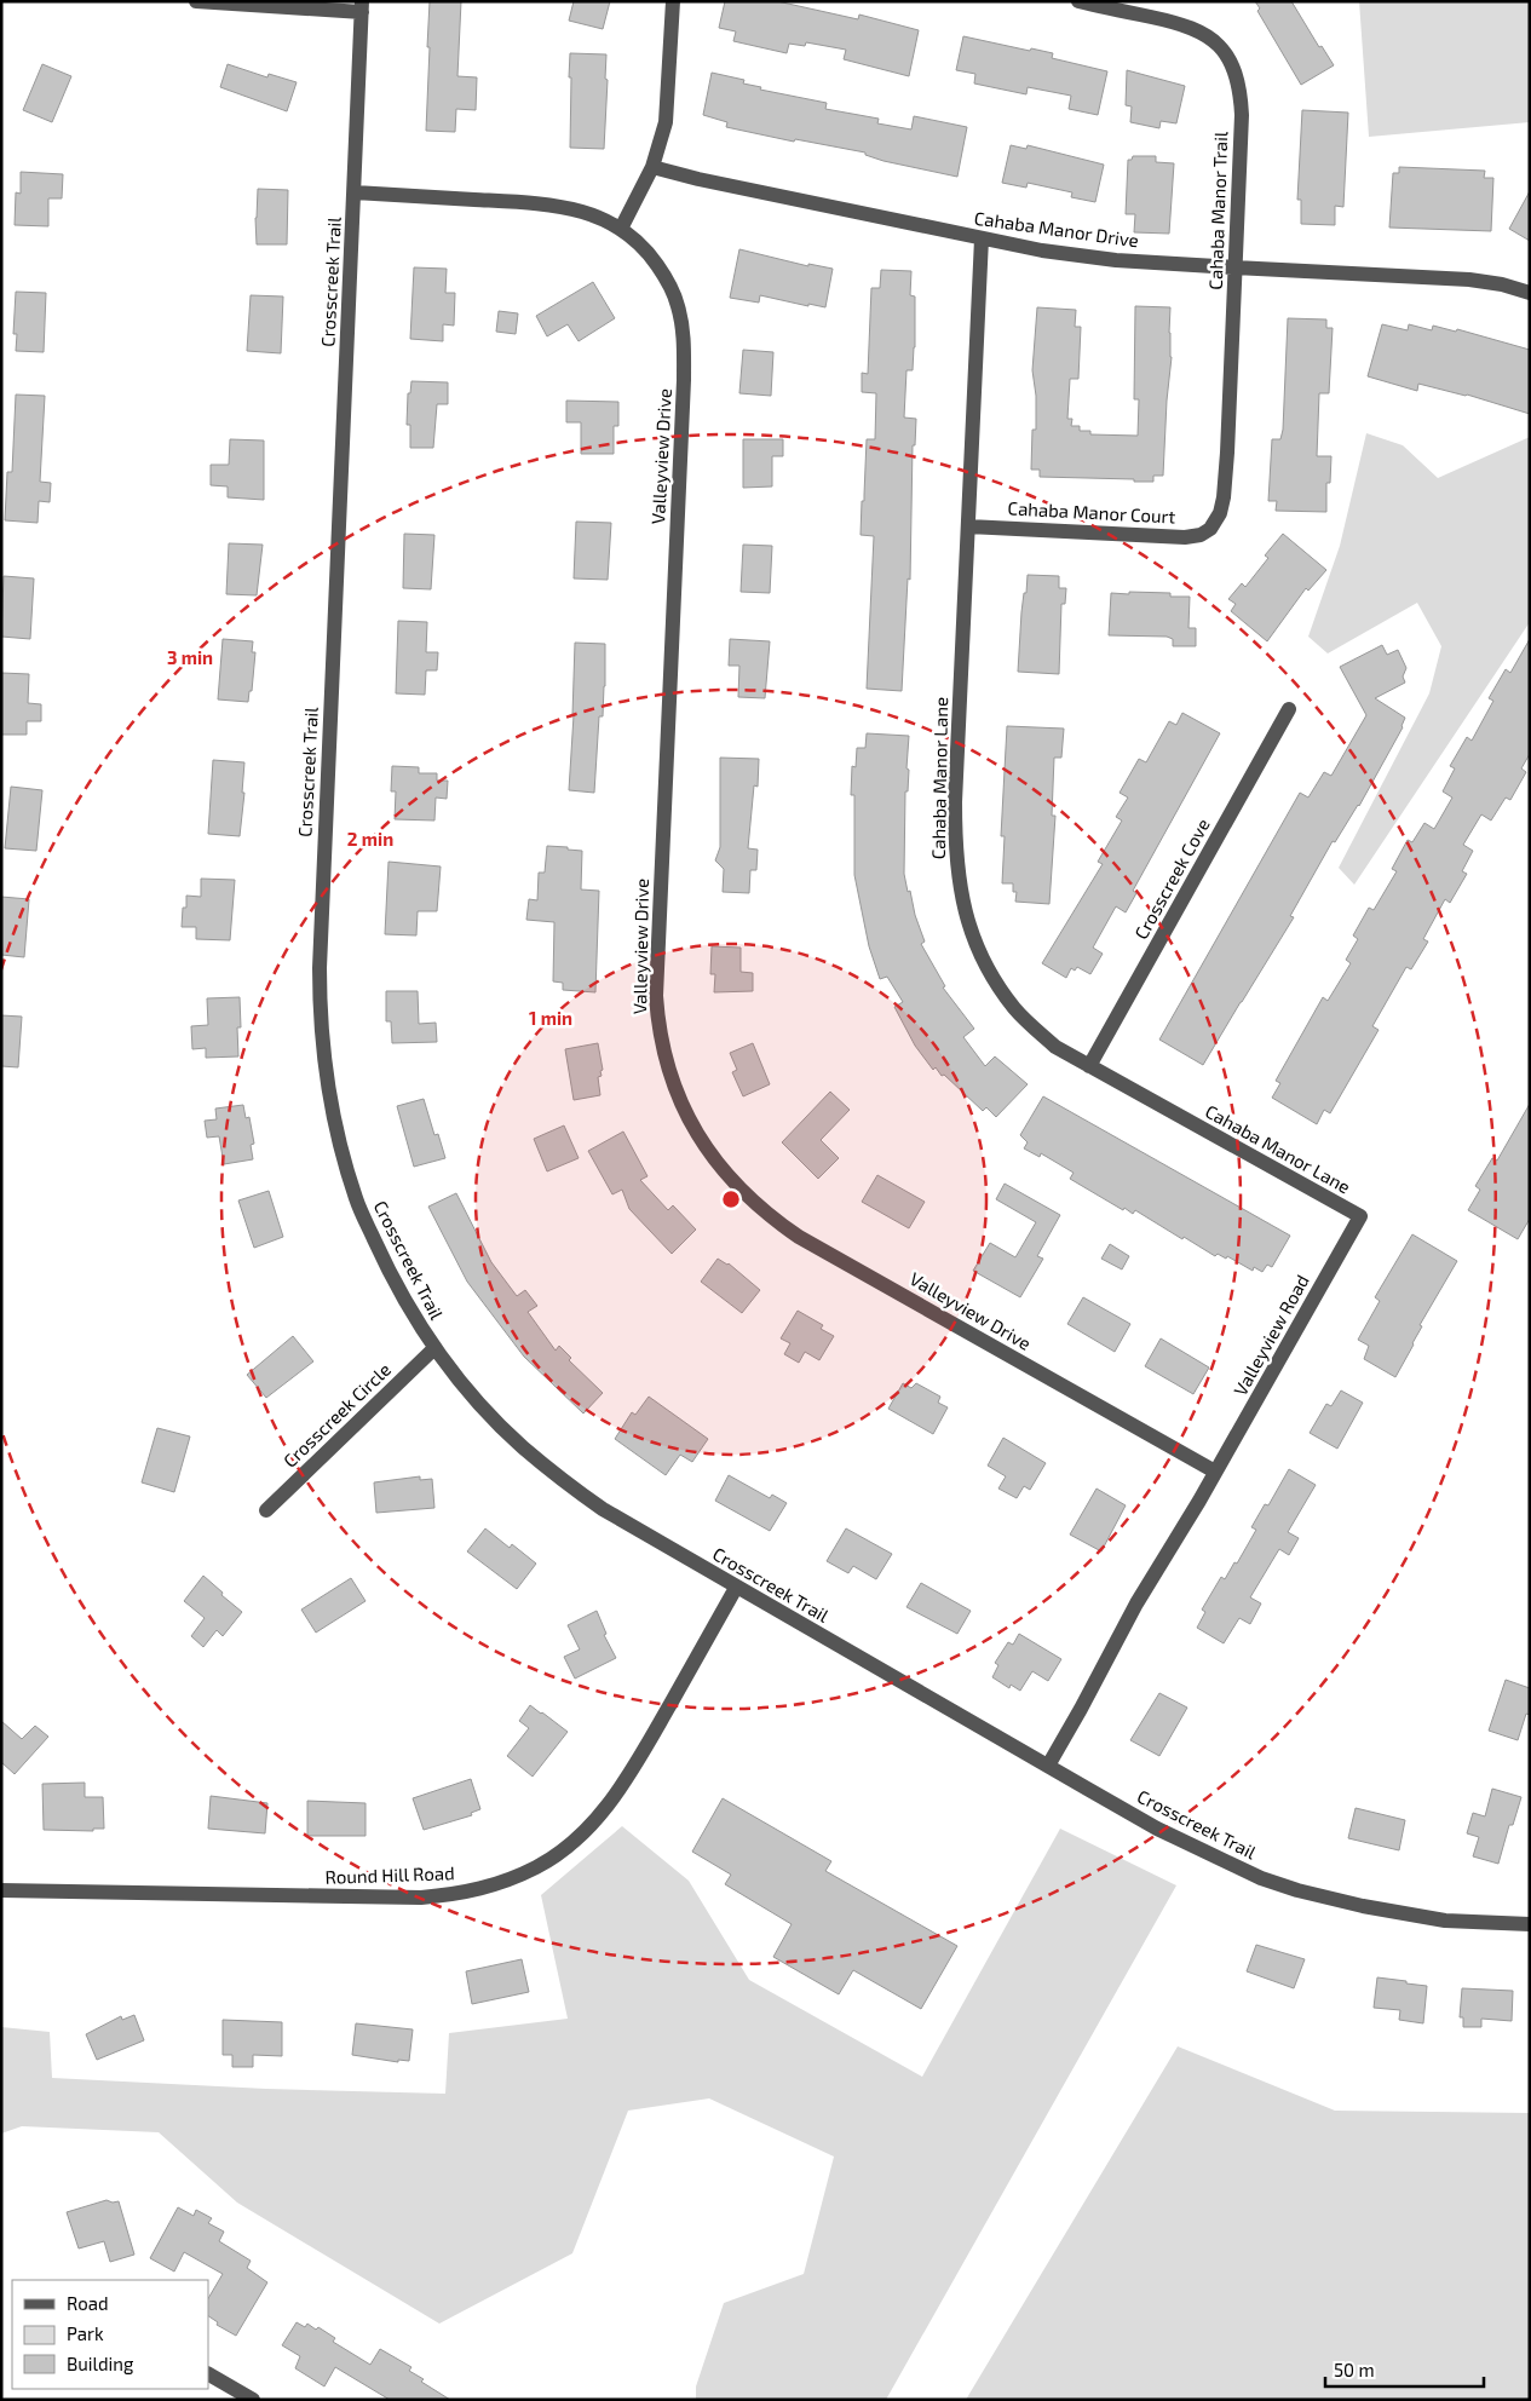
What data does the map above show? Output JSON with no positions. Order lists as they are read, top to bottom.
{
  "streets": {
    "street": [
      "Cahaba Manor Trail",
      "Cahaba Manor Drive",
      "Crosscreek Trail",
      "Valleyview Drive",
      "Cahaba Manor Court",
      "Cahaba Manor Lane",
      "Crosscreek Cove",
      "Valleyview Road",
      "Crosscreek Circle",
      "Round Hill Road"
    ]
  },
  "crossings": [
    ["Cahaba Manor Trail", "Cahaba Manor Drive"],
    ["Cahaba Manor Trail", "Cahaba Manor Court"],
    ["Cahaba Manor Drive", "Cahaba Manor Lane"],
    ["Crosscreek Trail", "Valleyview Drive"],
    ["Crosscreek Trail", "Crosscreek Circle"],
    ["Crosscreek Trail", "Round Hill Road"],
    ["Valleyview Drive", "Valleyview Road"],
    ["Cahaba Manor Court", "Cahaba Manor Lane"],
    ["Cahaba Manor Lane", "Crosscreek Cove"],
    ["Cahaba Manor Lane", "Valleyview Road"]
  ],
  "legend": ["Road", "Park", "Building"],
  "scale_bar": "50 m",
  "rings": ["3 min", "2 min", "1 min"]
}
